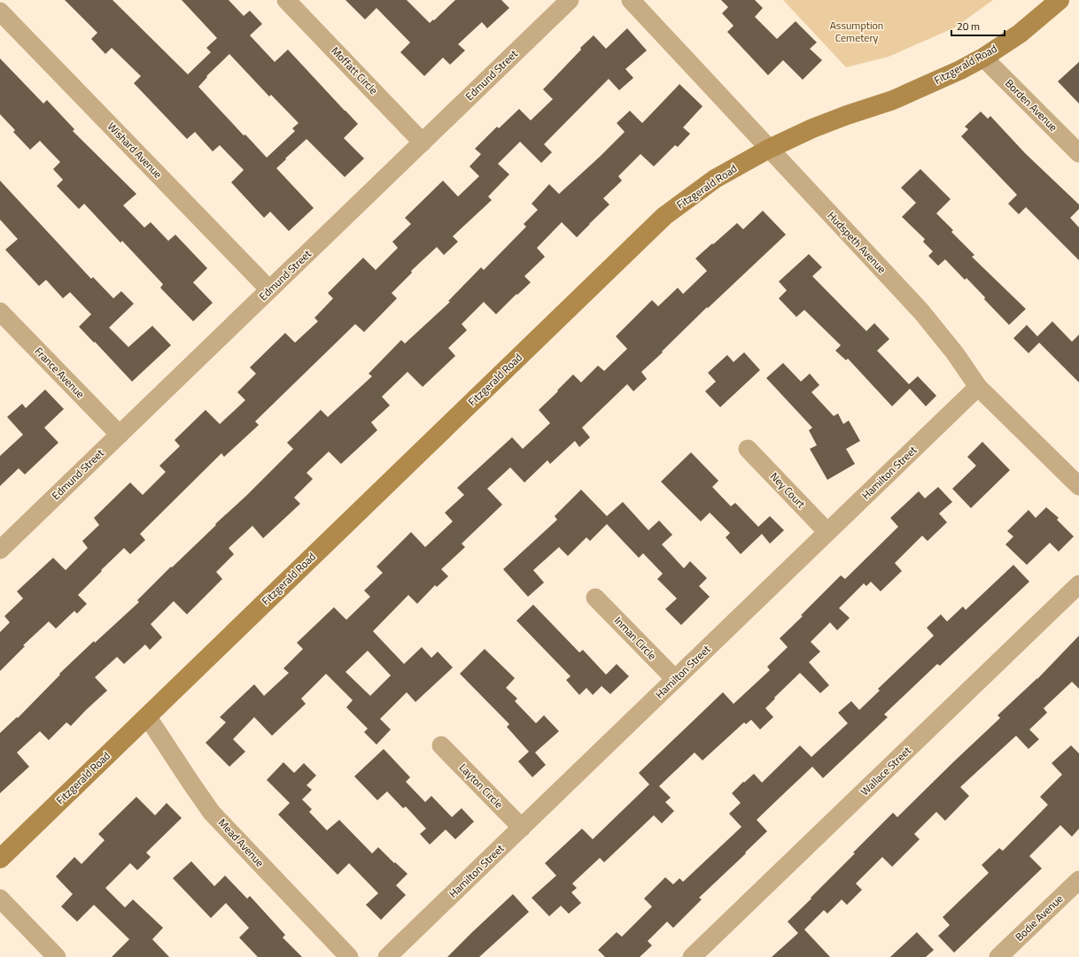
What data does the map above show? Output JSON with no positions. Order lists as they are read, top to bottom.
{
  "streets": {
    "main road": ["Fitzgerald Road"],
    "street": [
      "Moffatt Circle",
      "Edmund Street",
      "Borden Avenue",
      "Wishard Avenue",
      "Hudspeth Avenue",
      "France Avenue",
      "Hamilton Street",
      "Ney Court",
      "Inman Circle",
      "Wallace Street",
      "Layton Circle",
      "Mead Avenue",
      "Bodie Avenue"
    ]
  },
  "crossings": [
    ["Fitzgerald Road", "Borden Avenue"],
    ["Fitzgerald Road", "Hudspeth Avenue"],
    ["Fitzgerald Road", "Mead Avenue"],
    ["Moffatt Circle", "Edmund Street"],
    ["Edmund Street", "Wishard Avenue"],
    ["Edmund Street", "France Avenue"],
    ["Hudspeth Avenue", "Hamilton Street"],
    ["Hamilton Street", "Ney Court"],
    ["Hamilton Street", "Inman Circle"],
    ["Hamilton Street", "Layton Circle"]
  ],
  "parks": ["Assumption Cemetery"],
  "scale_bar": "20 m"
}
